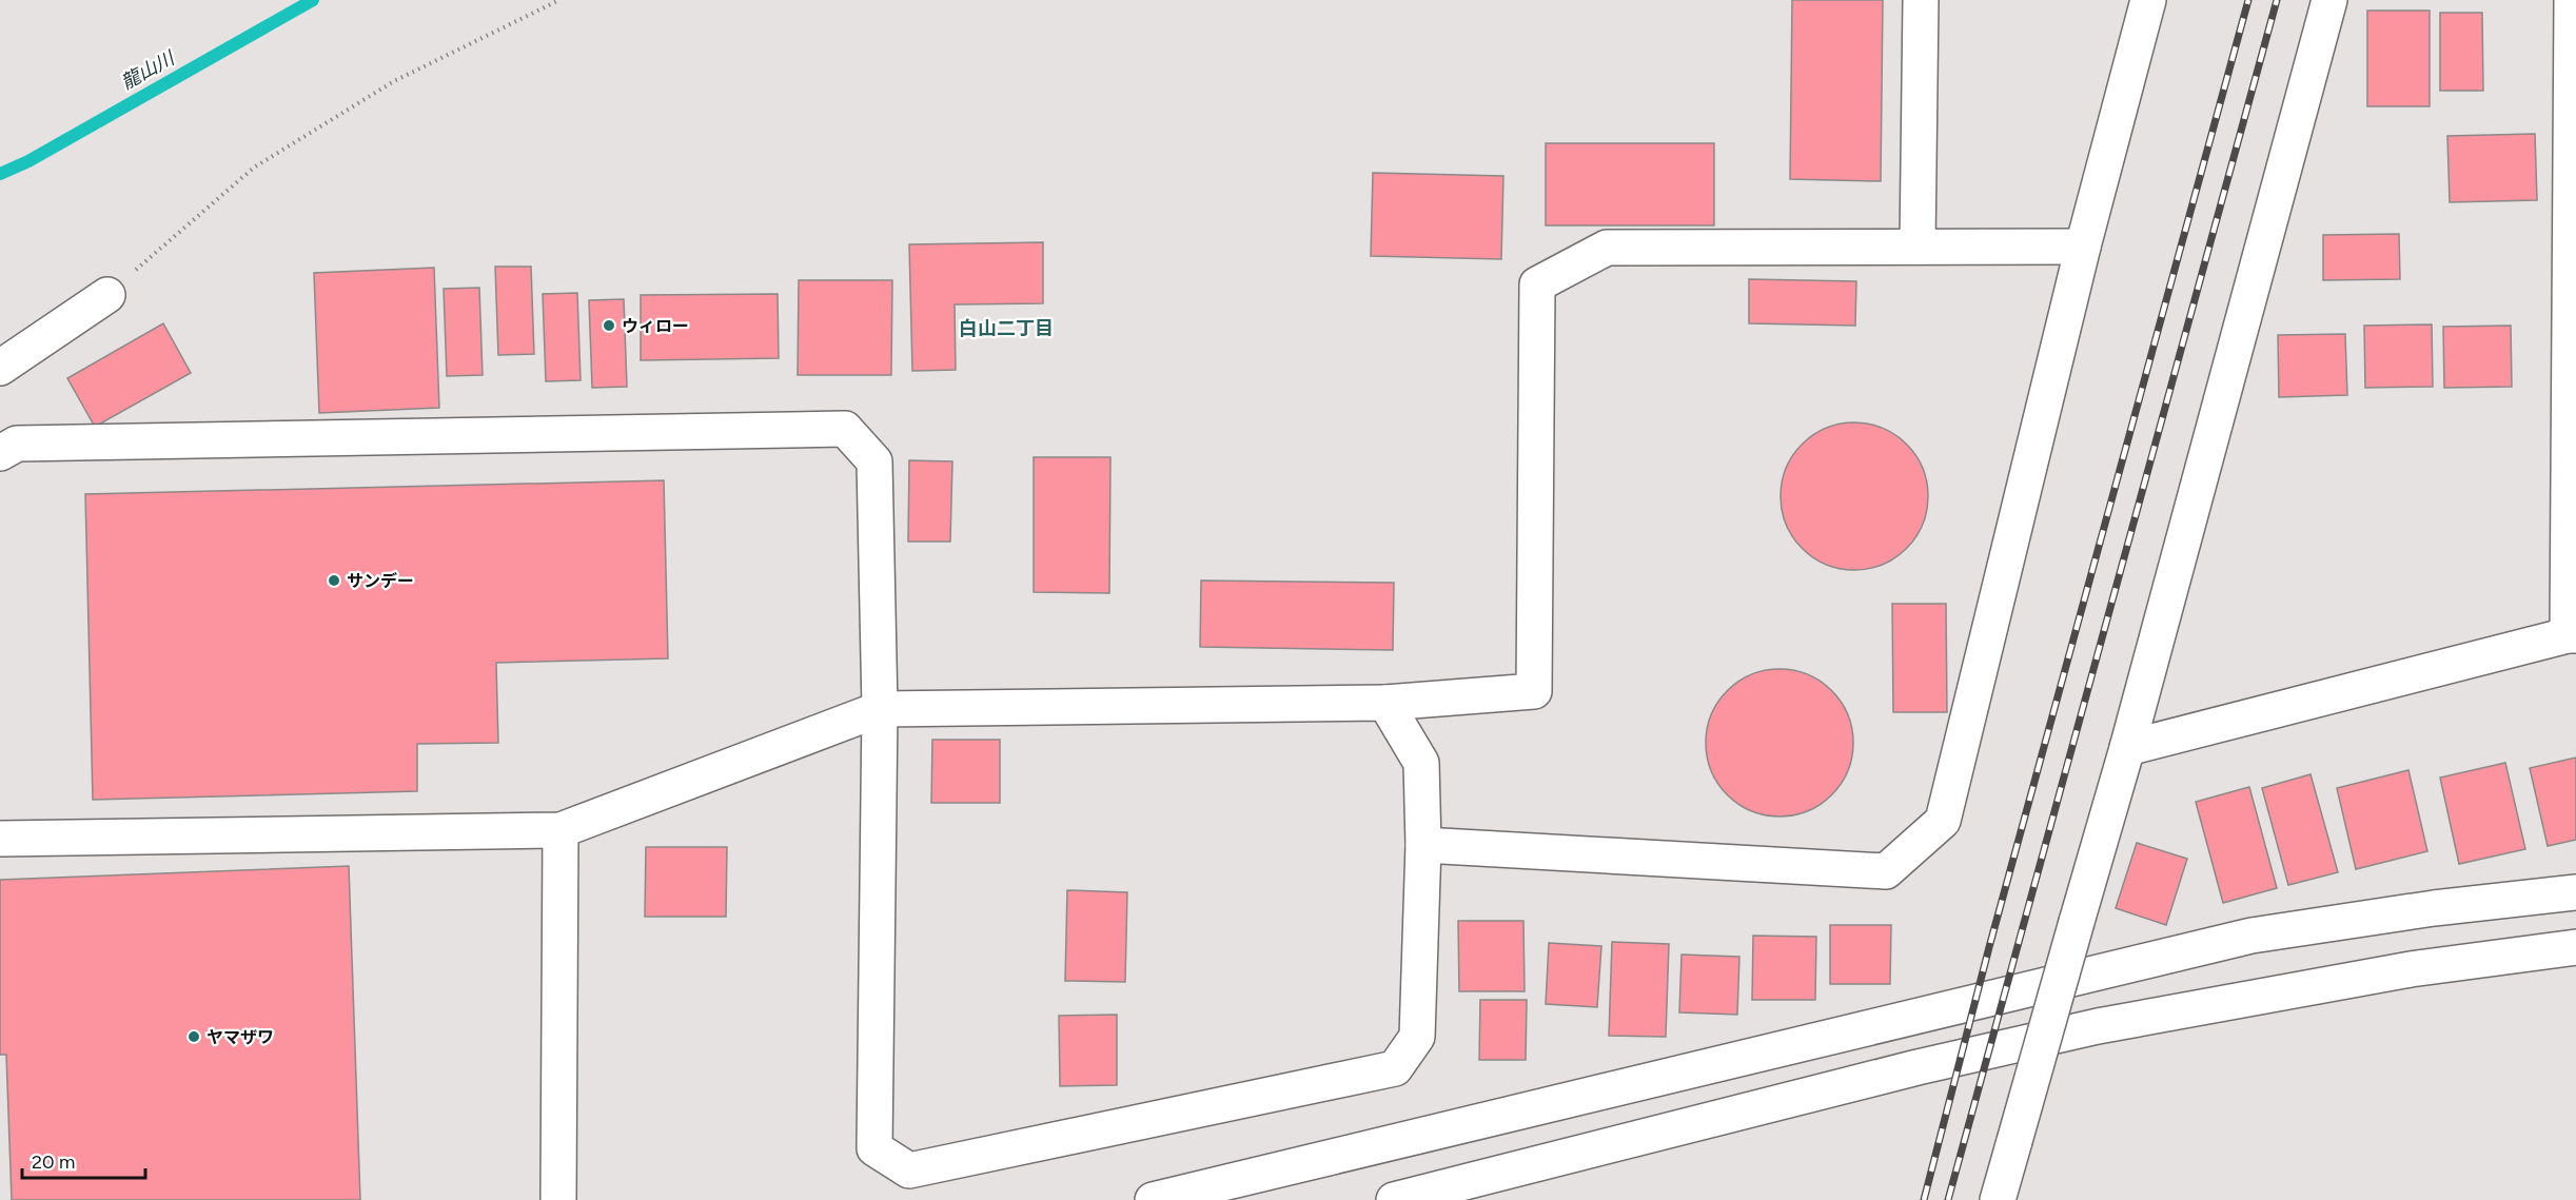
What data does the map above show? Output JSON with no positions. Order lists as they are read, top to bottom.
{
  "districts": ["白山二丁目"],
  "water": ["龍山川"],
  "places": ["ウィロー", "サンデー", "ヤマザワ"],
  "scale_bar": "20 m"
}
